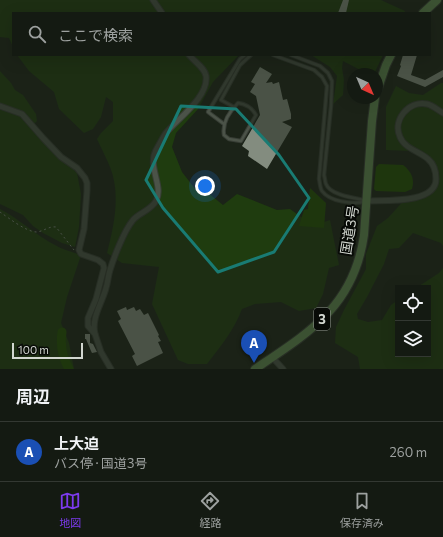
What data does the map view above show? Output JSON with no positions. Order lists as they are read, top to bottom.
{
  "streets": {
    "highway": ["国道3号", "3"]
  },
  "scale_bar": "100 m",
  "north": "bottom right",
  "page": {
    "search": "ここで検索",
    "pins": "A",
    "scale": "100 m",
    "heading": "周辺",
    "list": [
      {
        "mark": "A",
        "name": "上大迫",
        "note": "バス停 · 国道3号",
        "value": "260 m"
      }
    ],
    "nav": ["地図", "経路", "保存済み"]
  }
}
